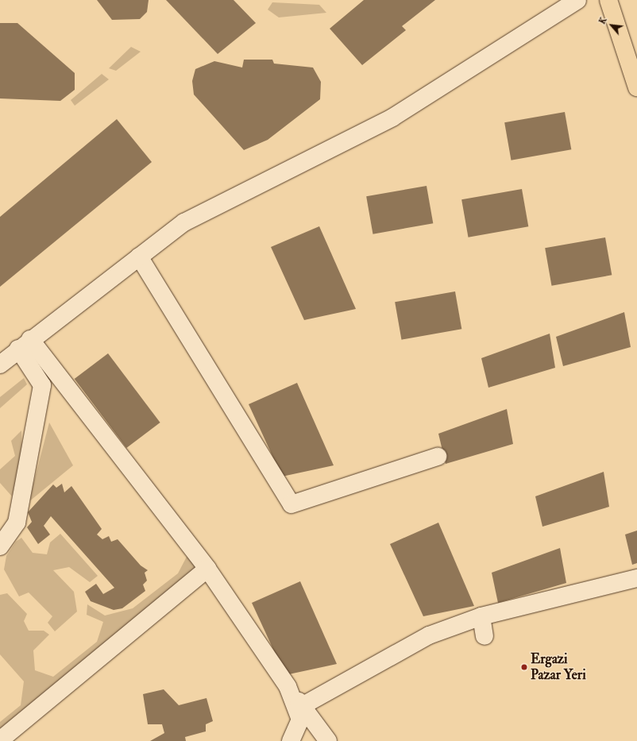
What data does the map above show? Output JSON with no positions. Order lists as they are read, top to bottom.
{
  "places": ["Ergazi Pazar Yeri"],
  "north": "top left"
}
